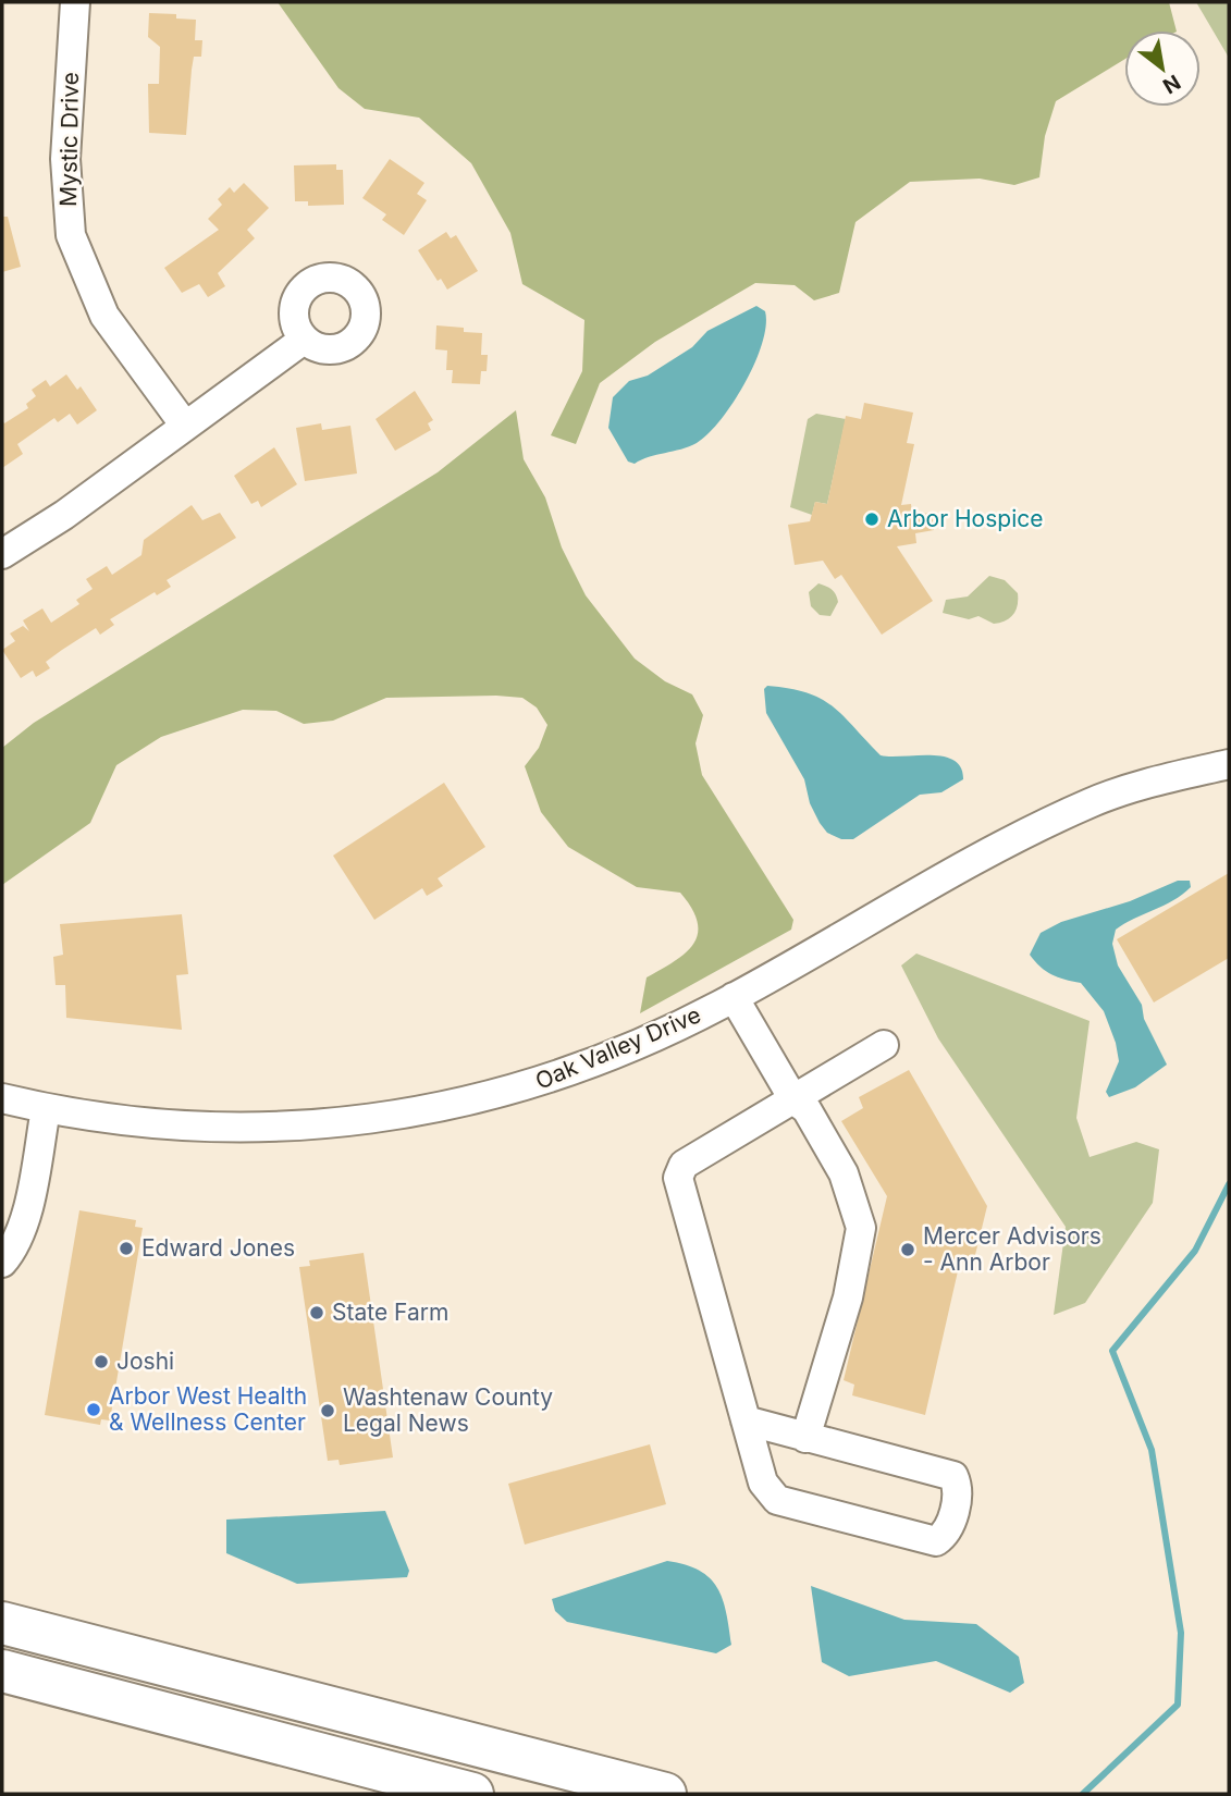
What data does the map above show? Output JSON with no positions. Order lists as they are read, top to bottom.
{
  "streets": {
    "street": ["Mystic Drive", "Oak Valley Drive"]
  },
  "places": [
    "Arbor Hospice",
    "Edward Jones",
    "Mercer Advisors - Ann Arbor",
    "State Farm",
    "Joshi",
    "Arbor West Health & Wellness Center",
    "Washtenaw County Legal News"
  ],
  "north": "bottom right"
}
